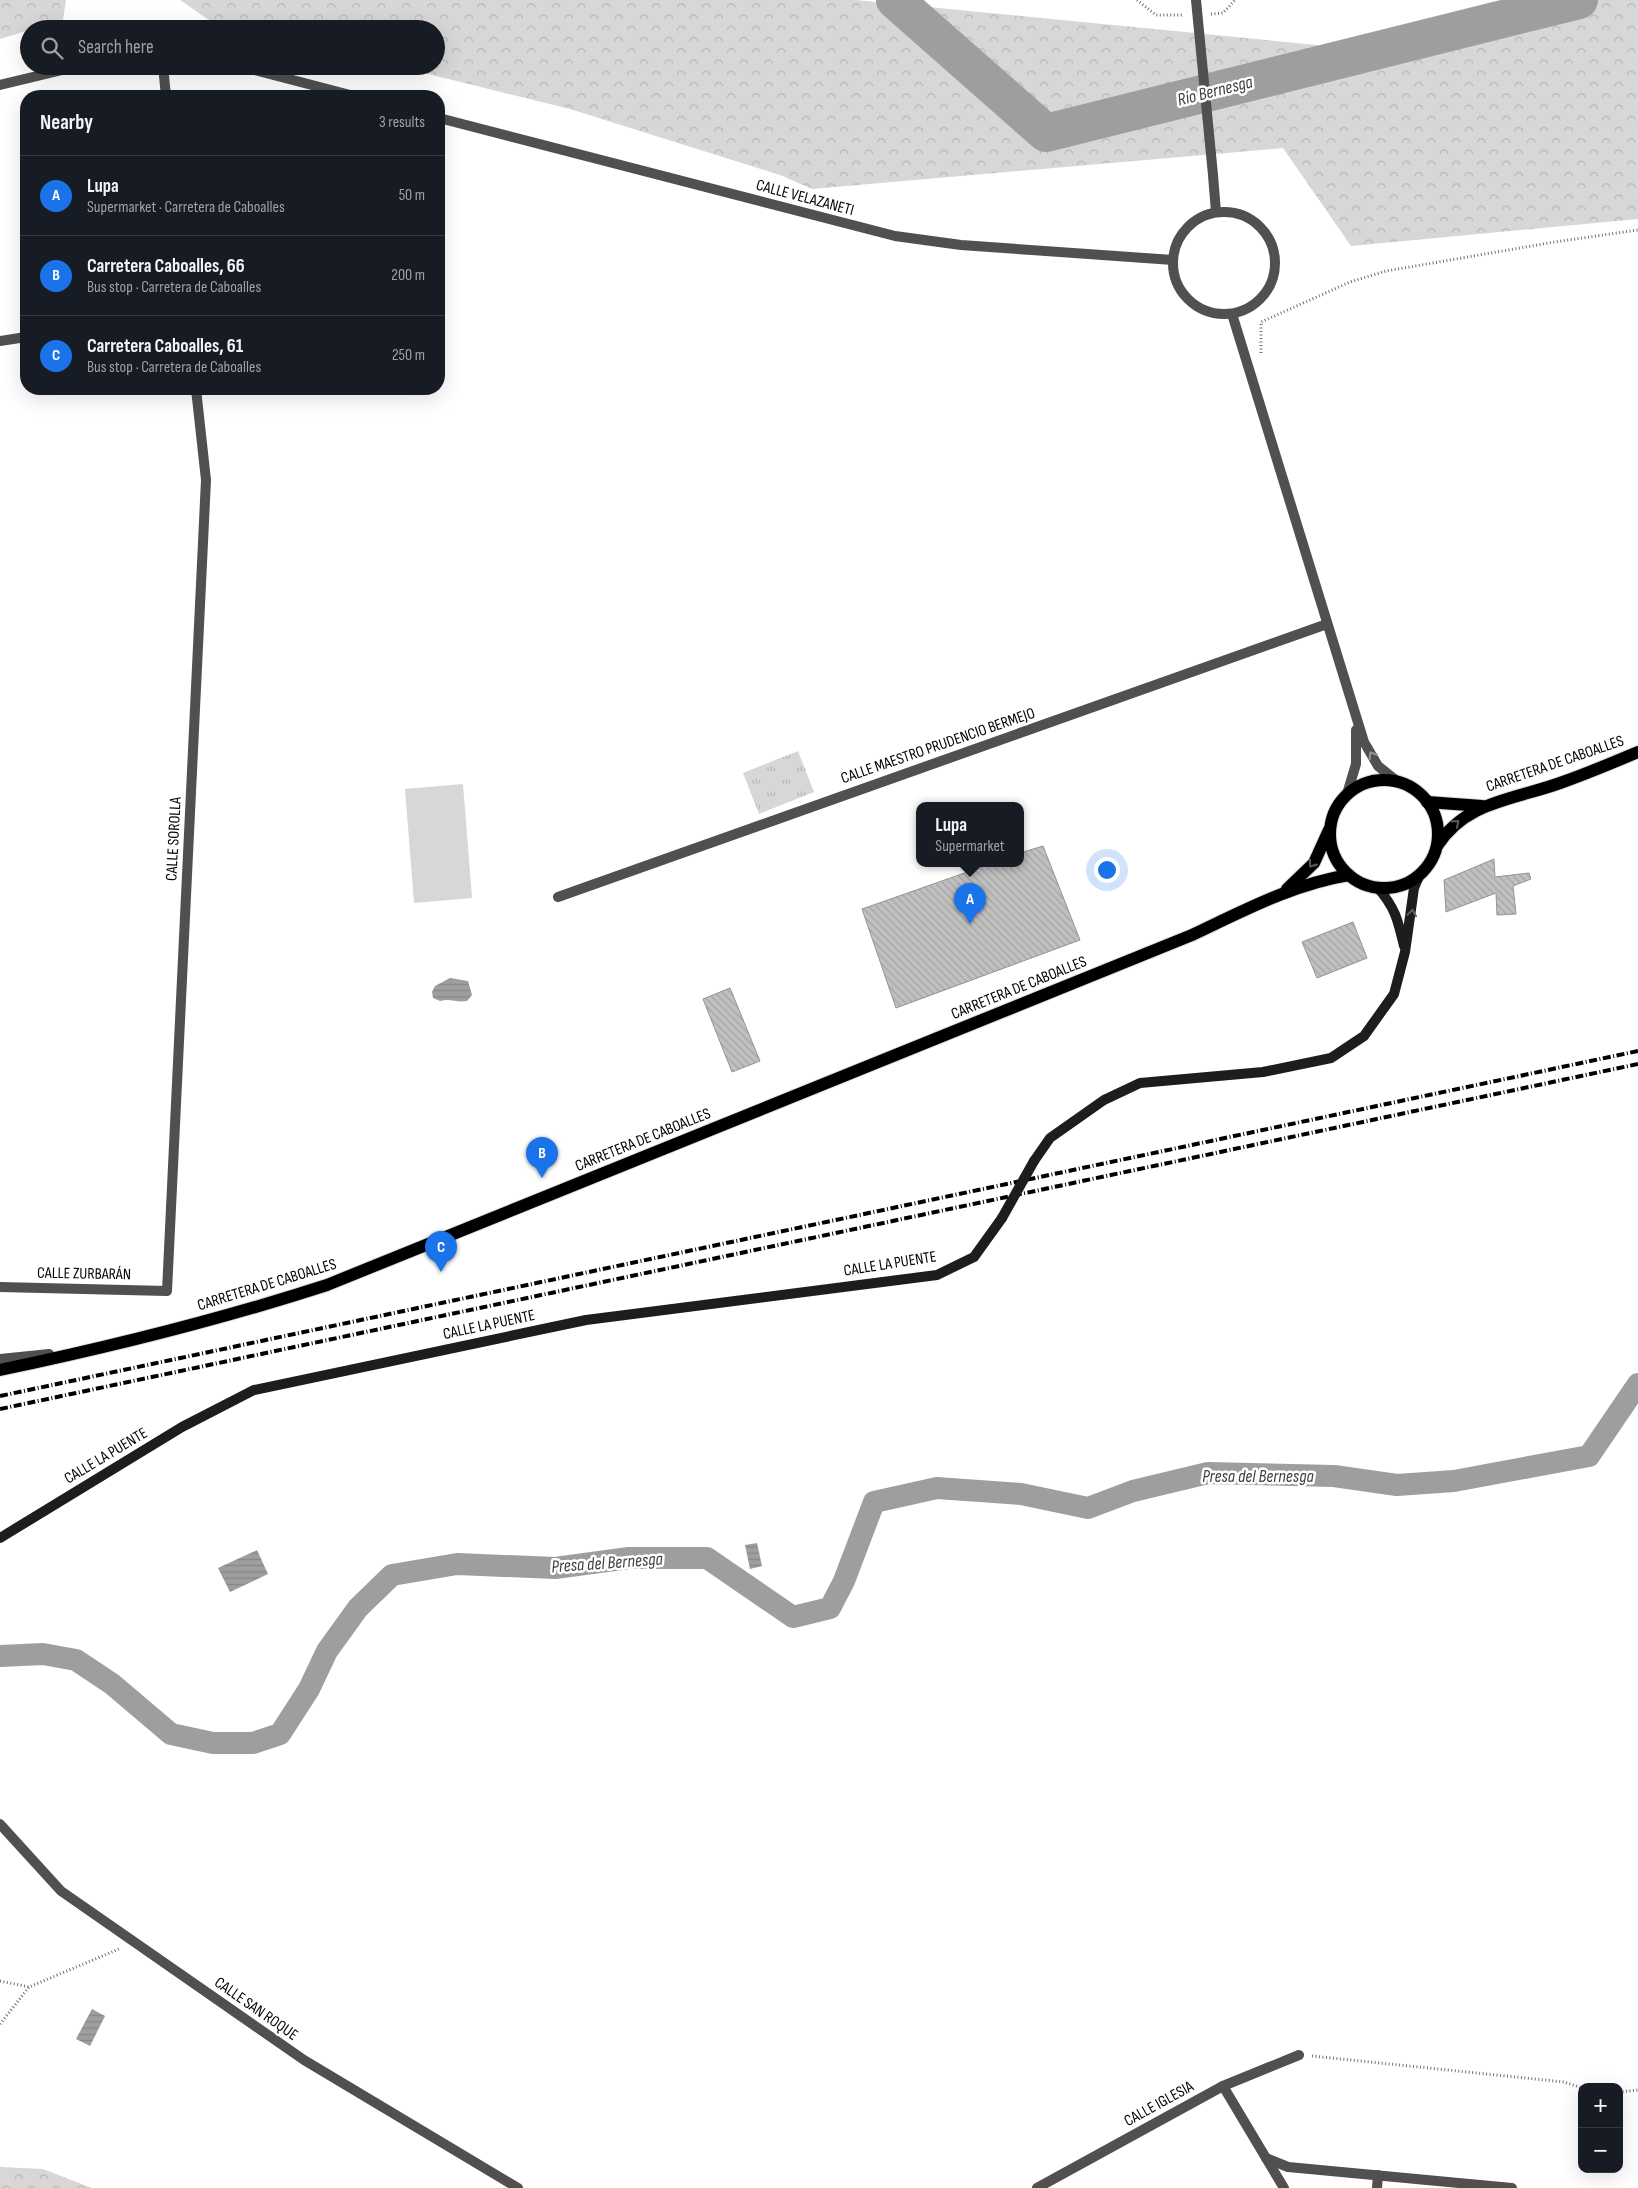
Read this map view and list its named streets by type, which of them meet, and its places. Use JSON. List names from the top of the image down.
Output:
{
  "streets": {
    "main road": ["CARRETERA DE CABOALLES"],
    "street": [
      "CALLE VELAZANETI",
      "CALLE MAESTRO PRUDENCIO BERMEJO",
      "CALLE SOROLLA",
      "CALLE LA PUENTE",
      "CALLE ZURBARÁN",
      "CALLE SAN ROQUE",
      "CALLE IGLESIA"
    ]
  },
  "crossings": [
    ["CARRETERA DE CABOALLES", "CALLE LA PUENTE"],
    ["CALLE SOROLLA", "CALLE ZURBARÁN"]
  ],
  "water": ["Río Bernesga", "Presa del Bernesga"],
  "page": {
    "search": "Search here",
    "heading": ["Nearby", "3 results"],
    "list": [
      {
        "mark": "A",
        "name": "Lupa",
        "note": "Supermarket · Carretera de Caboalles",
        "value": "50 m"
      },
      {
        "mark": "B",
        "name": "Carretera Caboalles, 66",
        "note": "Bus stop · Carretera de Caboalles",
        "value": "200 m"
      },
      {
        "mark": "C",
        "name": "Carretera Caboalles, 61",
        "note": "Bus stop · Carretera de Caboalles",
        "value": "250 m"
      }
    ],
    "popup": ["Lupa", "Supermarket"],
    "pins": ["A", "B", "C"],
    "map_buttons": ["+", "−"]
  }
}
